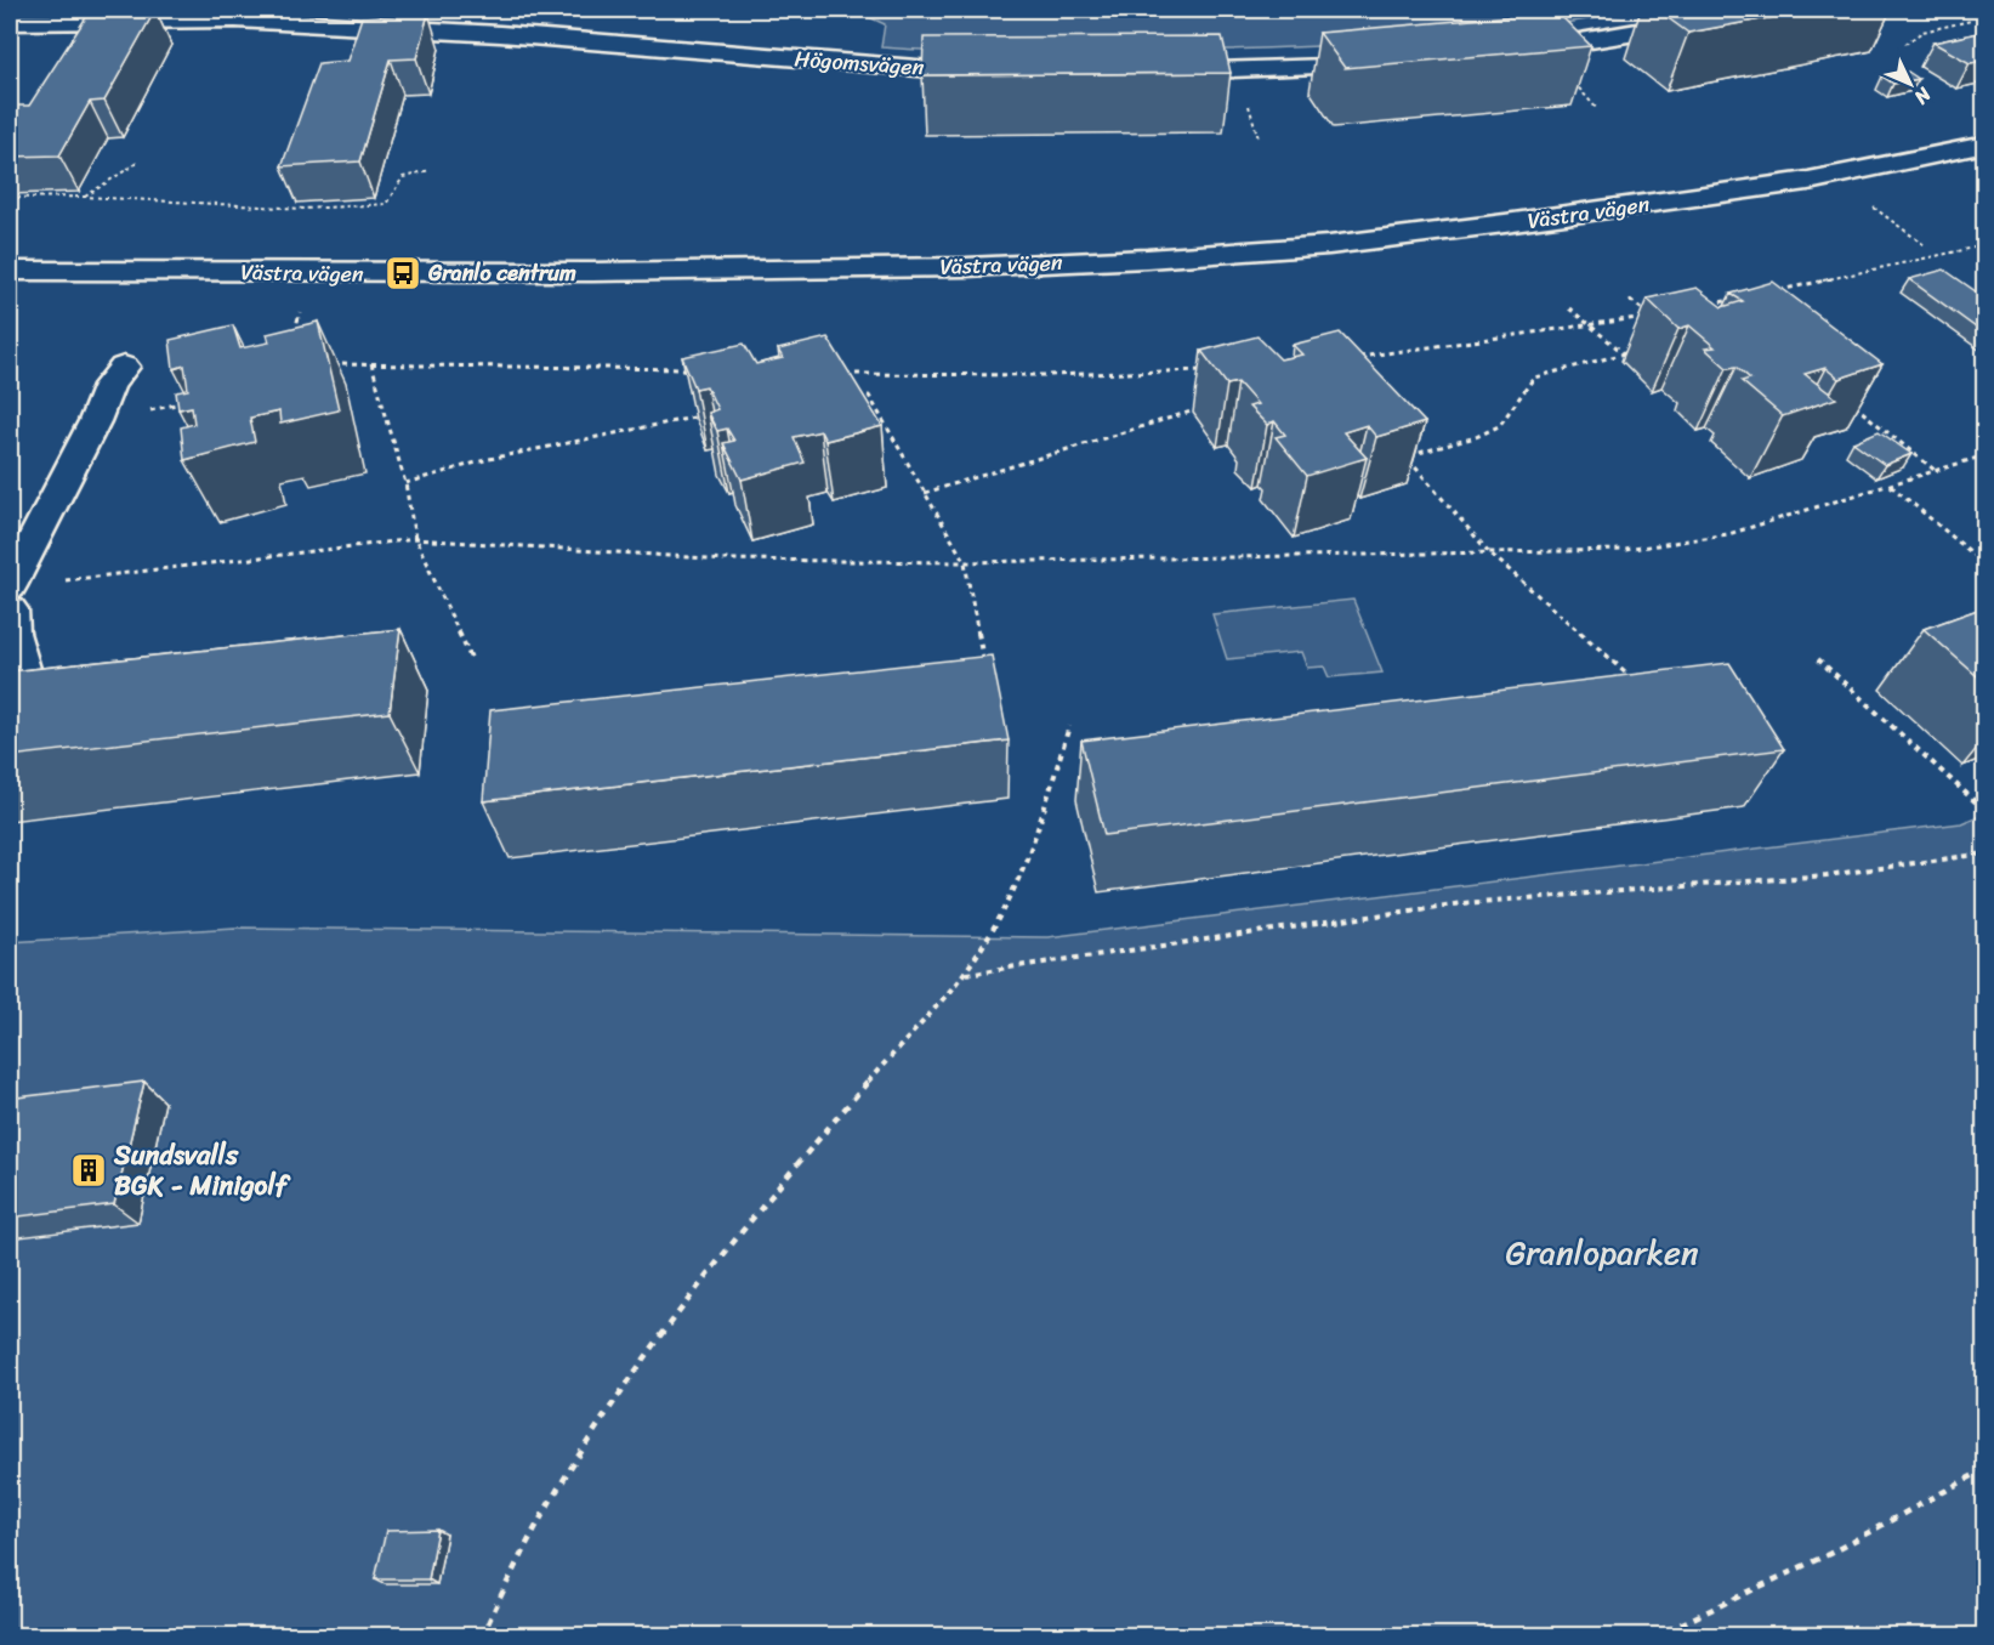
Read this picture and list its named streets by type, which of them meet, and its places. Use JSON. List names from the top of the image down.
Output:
{
  "streets": {
    "street": ["Högomsvägen", "Västra vägen"]
  },
  "parks": ["Granloparken"],
  "places": {
    "bus stop": ["Granlo centrum"],
    "building": ["Sundsvalls BGK - Minigolf"]
  },
  "north": "bottom right"
}
